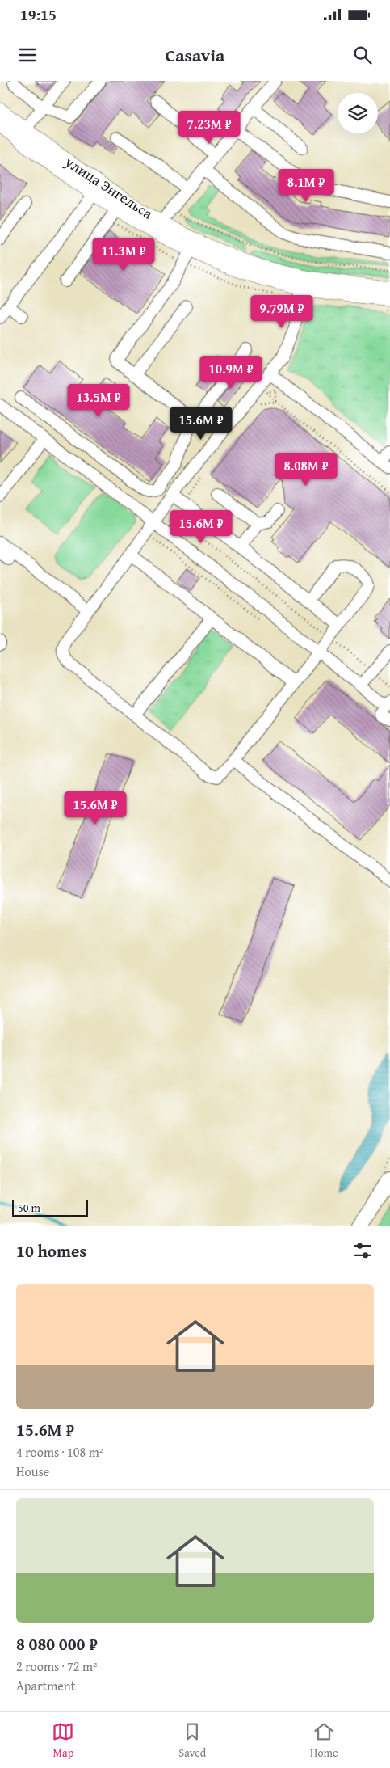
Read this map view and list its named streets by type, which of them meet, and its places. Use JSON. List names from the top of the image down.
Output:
{
  "streets": {
    "main road": ["улица Энгельса"]
  },
  "scale_bar": "50 m",
  "page": {
    "status": "19:15",
    "header": "Casavia",
    "price": [
      "7.23M ₽",
      "8.1M ₽",
      "11.3M ₽",
      "9.79M ₽",
      "10.9M ₽",
      "13.5M ₽",
      "15.6M ₽",
      "8.08M ₽",
      "15.6M ₽",
      "15.6M ₽"
    ],
    "scale": "50 m",
    "heading": "10 homes",
    "list": [
      {
        "name": "15.6M ₽",
        "note": "4 rooms · 108 m² · House"
      },
      {
        "name": "8 080 000 ₽",
        "note": "2 rooms · 72 m² · Apartment"
      }
    ],
    "tabs": ["Map", "Saved", "Home"]
  }
}
